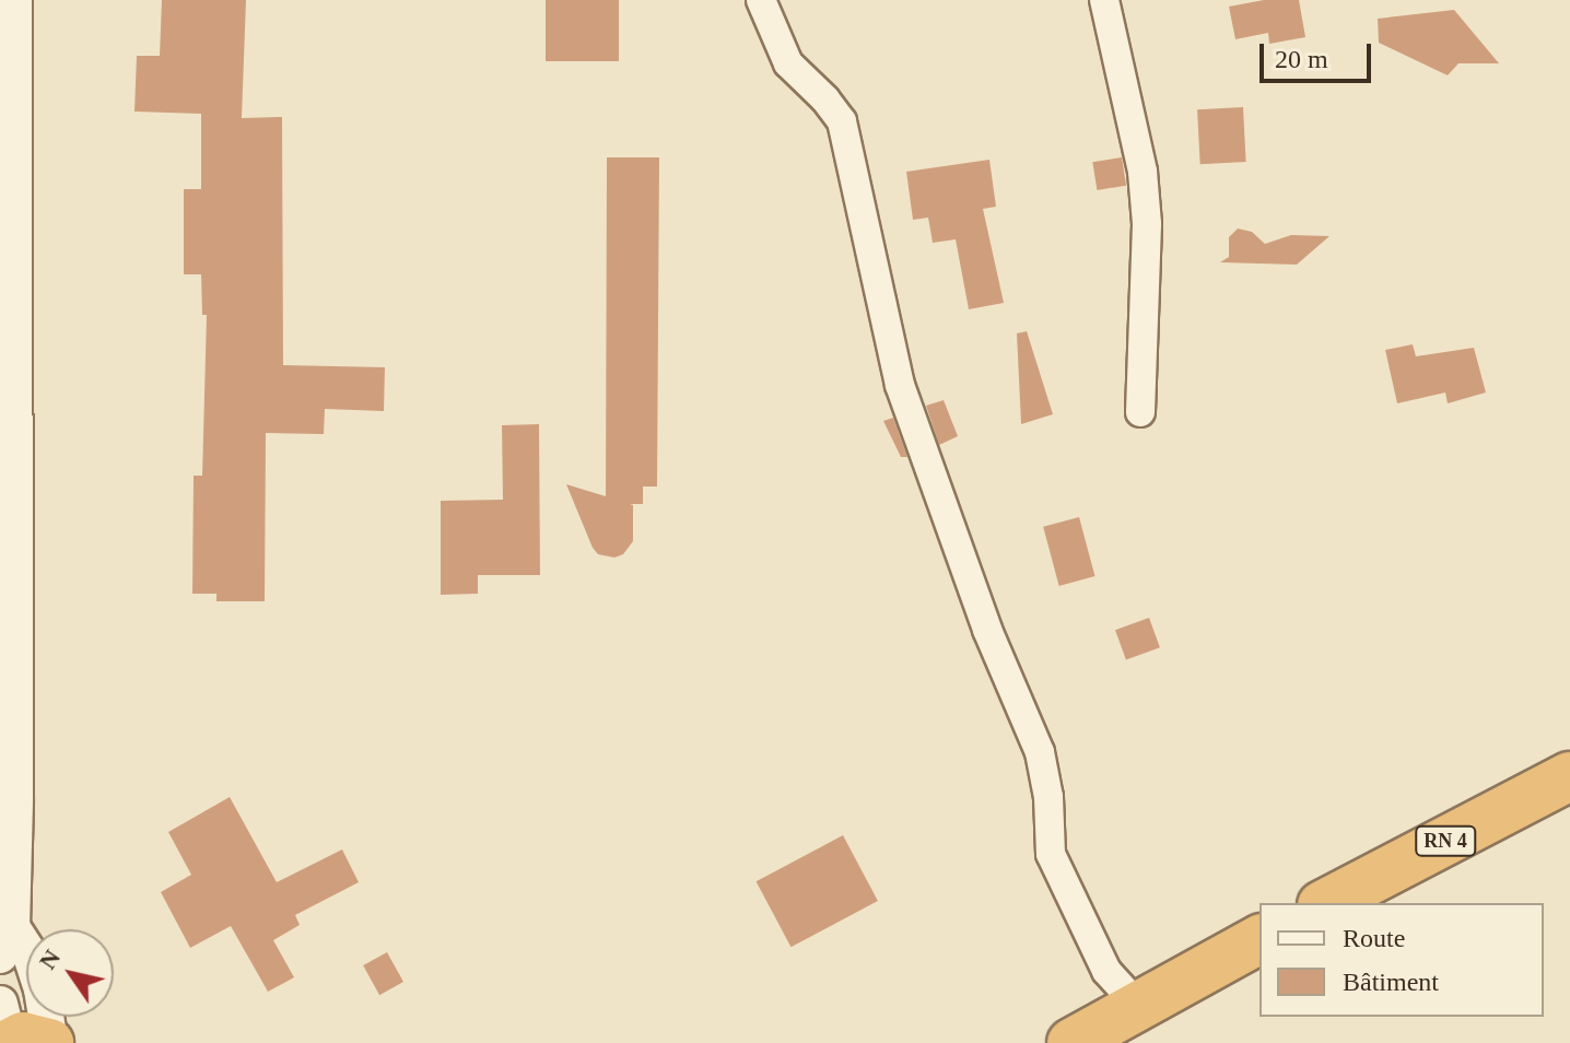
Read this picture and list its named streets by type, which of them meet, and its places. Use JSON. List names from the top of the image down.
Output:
{
  "streets": {
    "highway": ["RN 4"]
  },
  "legend": ["Route", "Bâtiment"],
  "scale_bar": "20 m",
  "north": "top left"
}
